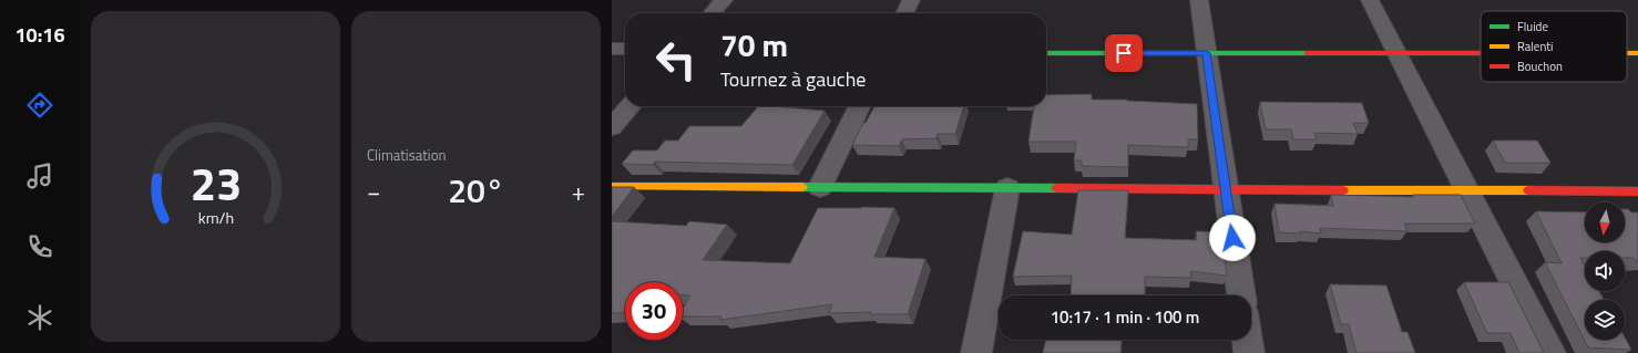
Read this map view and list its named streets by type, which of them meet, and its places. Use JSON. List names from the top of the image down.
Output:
{
  "legend": ["Fluide", "Ralenti", "Bouchon"],
  "north": "bottom",
  "page": {
    "tabs": "10:16",
    "tile": "Climatisation",
    "turn": ["70 m", "Tournez à gauche"],
    "heat": ["−", "20°", "+"],
    "limit": "30",
    "trip": "10:17 · 1 min · 100 m",
    "gauge": ["23", "km/h"]
  }
}
